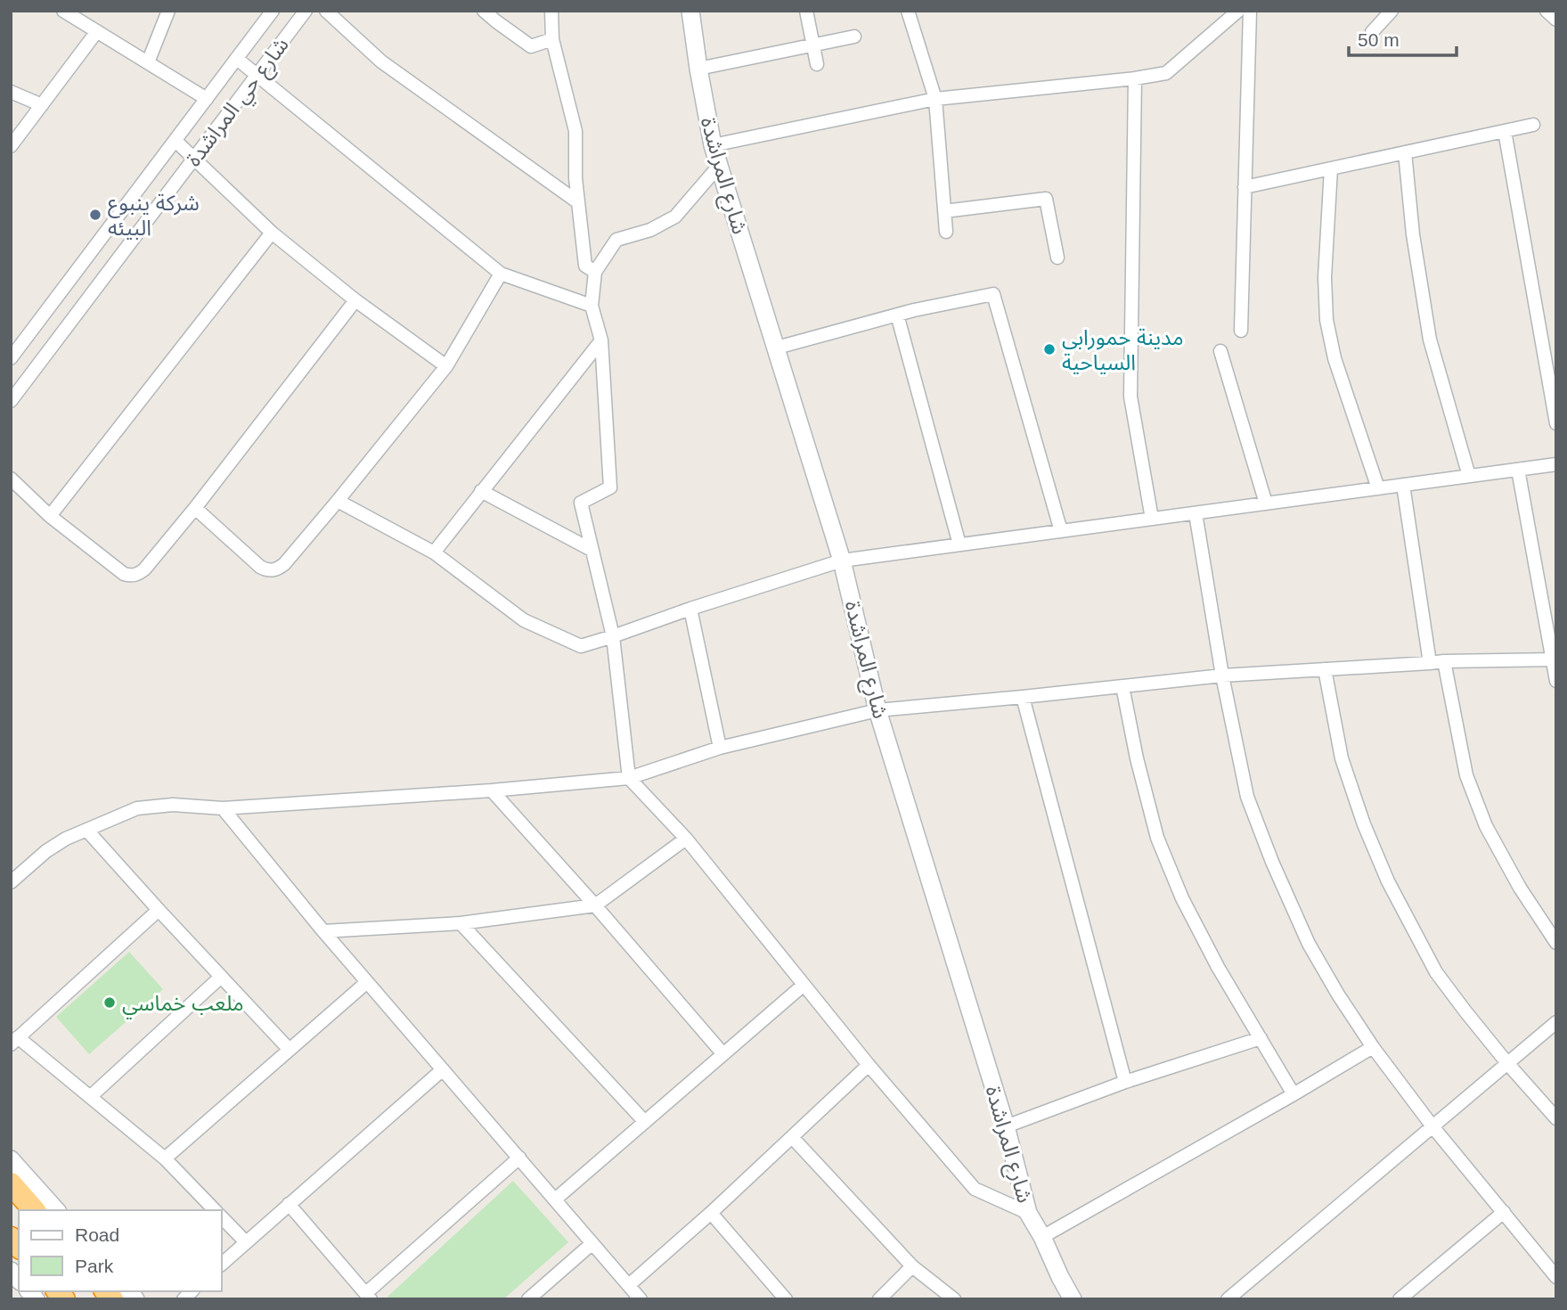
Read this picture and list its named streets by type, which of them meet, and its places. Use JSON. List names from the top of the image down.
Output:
{
  "streets": {
    "street": ["شارع حي المراشدة", "شارع المراشدة"]
  },
  "places": ["شركة ينبوع البيئه", "مدينة حمورابي السياحية", "ملعب خماسي"],
  "legend": ["Road", "Park"],
  "scale_bar": "50 m"
}
